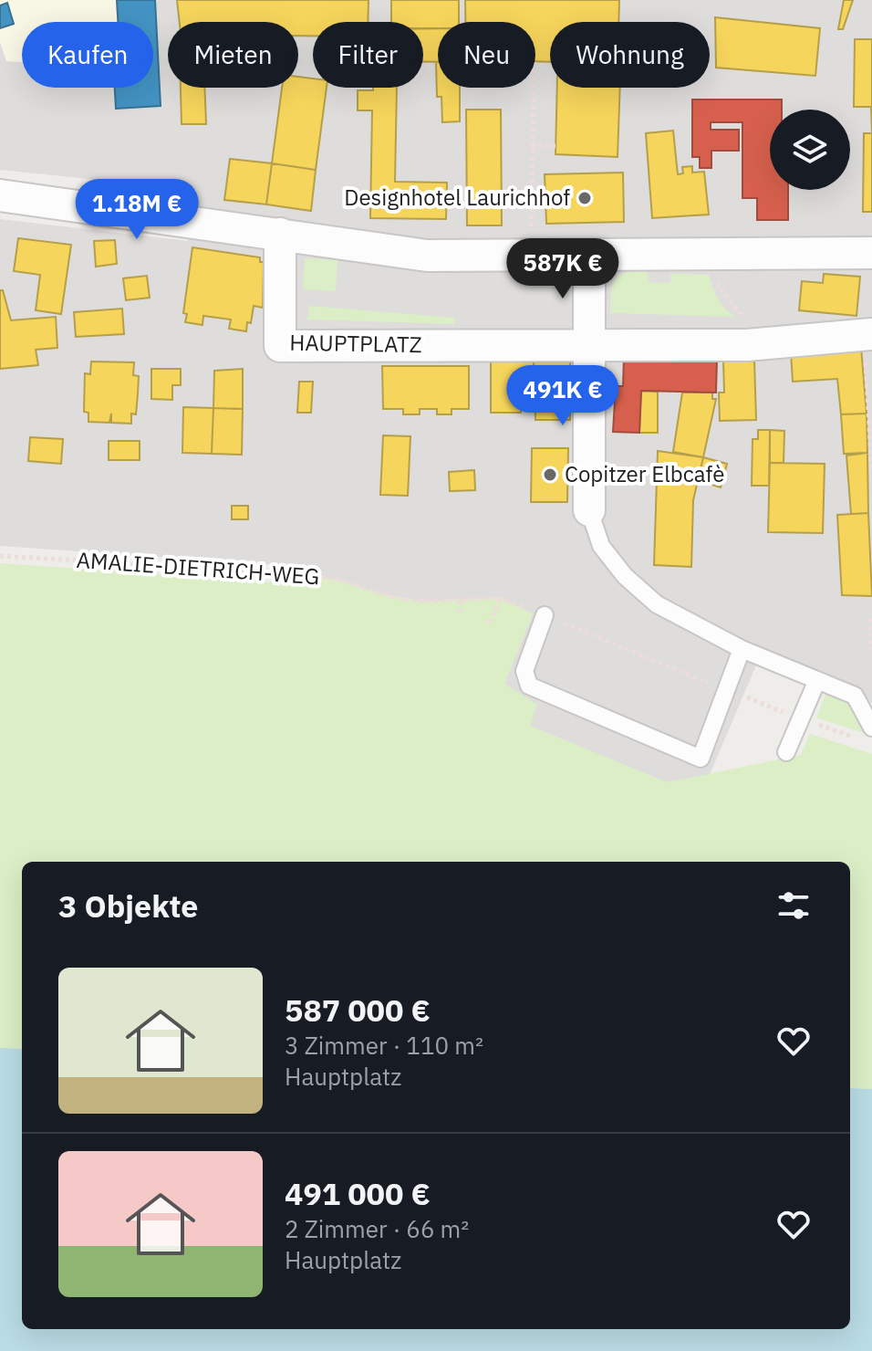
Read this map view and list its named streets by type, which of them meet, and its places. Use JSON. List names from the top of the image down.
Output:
{
  "streets": {
    "street": ["HAUPTPLATZ"],
    "path": ["AMALIE-DIETRICH-WEG"]
  },
  "places": ["Designhotel Laurichhof", "Copitzer Elbcafè"],
  "page": {
    "chip": [
      "Kaufen",
      "Mieten",
      "Filter",
      "Neu",
      "Wohnung"
    ],
    "price": ["1.18M €", "587K €", "491K €"],
    "heading": "3 Objekte",
    "list": [
      {
        "name": "587 000 €",
        "note": "3 Zimmer · 110 m² · Hauptplatz"
      },
      {
        "name": "491 000 €",
        "note": "2 Zimmer · 66 m² · Hauptplatz"
      }
    ]
  }
}
